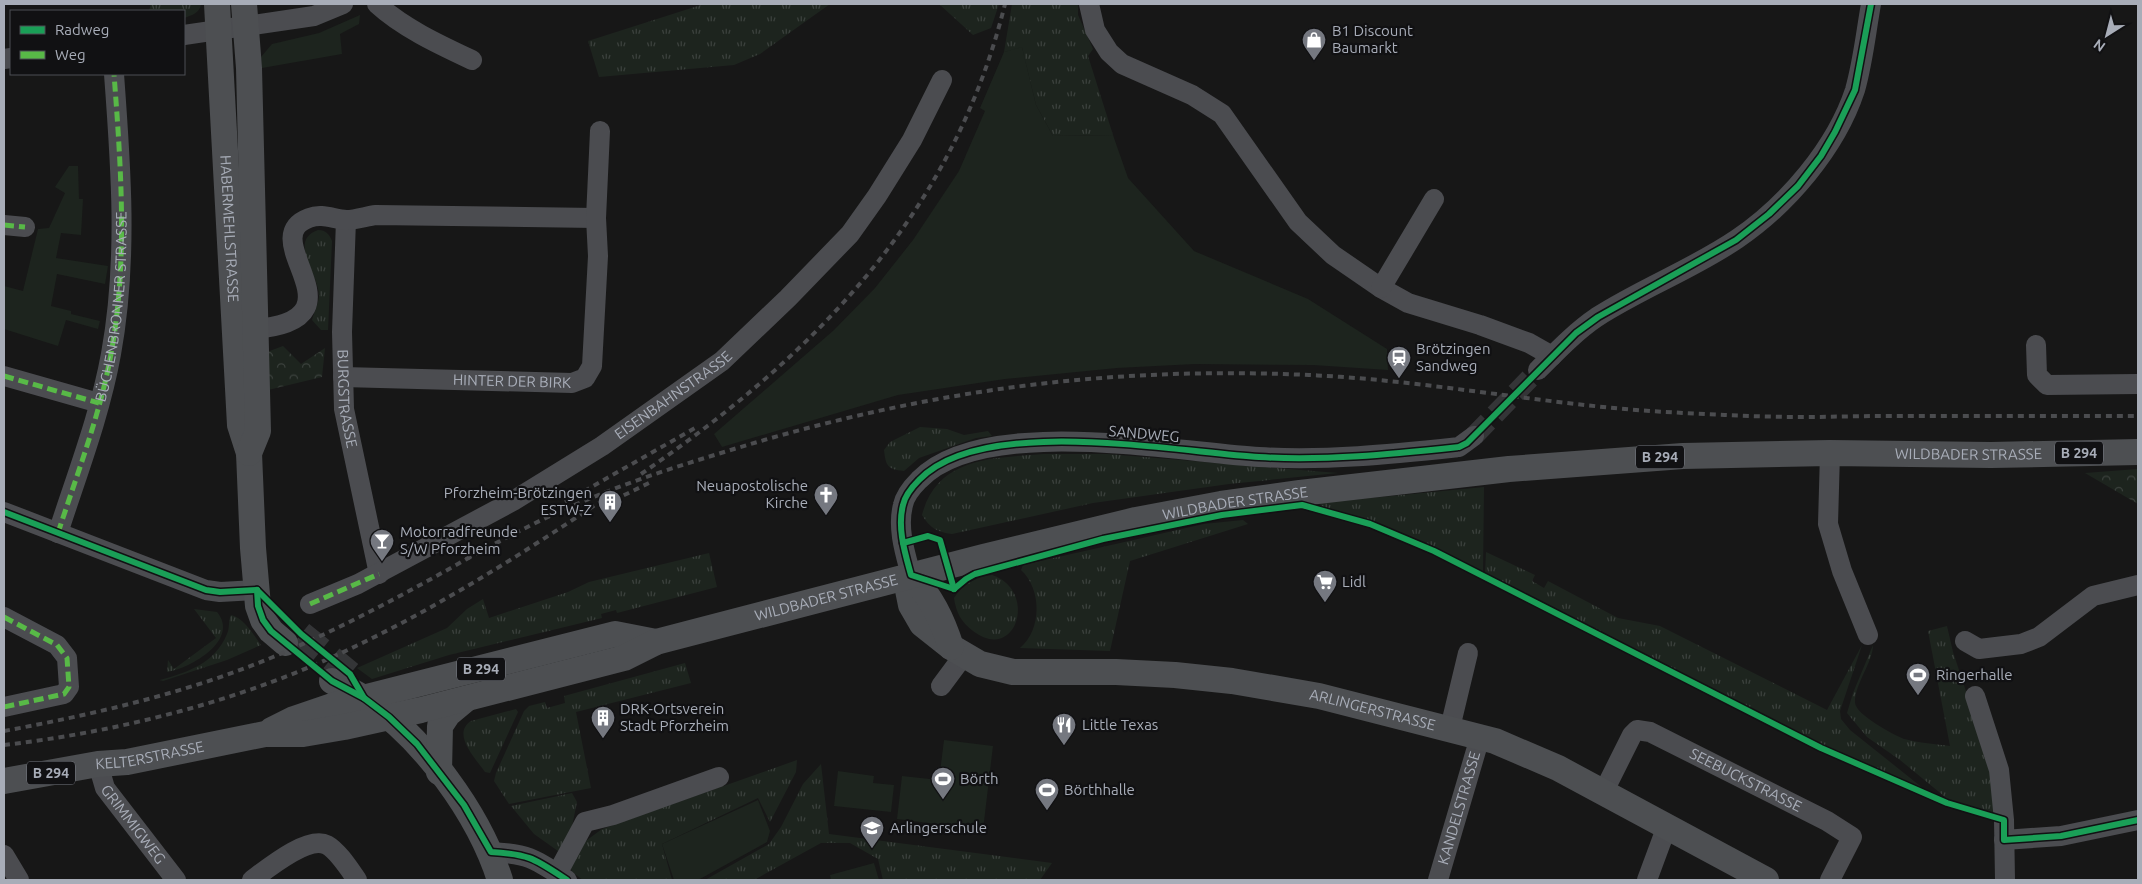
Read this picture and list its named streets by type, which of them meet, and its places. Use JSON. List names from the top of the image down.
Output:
{
  "streets": {
    "main road": [
      "HABERMEHLSTRASSE",
      "B 294",
      "WILDBADER STRASSE",
      "ARLINGERSTRASSE",
      "KELTERSTRASSE"
    ],
    "street": [
      "BÜCHENBRONNER STRASSE",
      "HINTER DER BIRK",
      "EISENBAHNSTRASSE",
      "BURGSTRASSE",
      "SANDWEG",
      "SEEBUCKSTRASSE",
      "KANDELSTRASSE",
      "GRIMMIGWEG"
    ]
  },
  "crossings": [
    ["HINTER DER BIRK", "BURGSTRASSE"],
    ["EISENBAHNSTRASSE", "BURGSTRASSE"],
    ["SANDWEG", "WILDBADER STRASSE"],
    ["SANDWEG", "ARLINGERSTRASSE"],
    ["WILDBADER STRASSE", "ARLINGERSTRASSE"],
    ["WILDBADER STRASSE", "KELTERSTRASSE"],
    ["ARLINGERSTRASSE", "SEEBUCKSTRASSE"],
    ["ARLINGERSTRASSE", "KANDELSTRASSE"],
    ["KELTERSTRASSE", "GRIMMIGWEG"]
  ],
  "places": {
    "shop": ["B1 Discount Baumarkt"],
    "station": ["Brötzingen Sandweg"],
    "church": ["Neuapostolische Kirche"],
    "building": ["Pforzheim-Brötzingen ESTW-Z", "DRK-Ortsverein Stadt Pforzheim"],
    "bar": ["Motorradfreunde S/W Pforzheim"],
    "supermarket": ["Lidl"],
    "sports": ["Ringerhalle", "Börth", "Börthhalle"],
    "restaurant": ["Little Texas"],
    "school or university": ["Arlingerschule"]
  },
  "legend": ["Radweg", "Weg"],
  "north": "bottom left"
}
